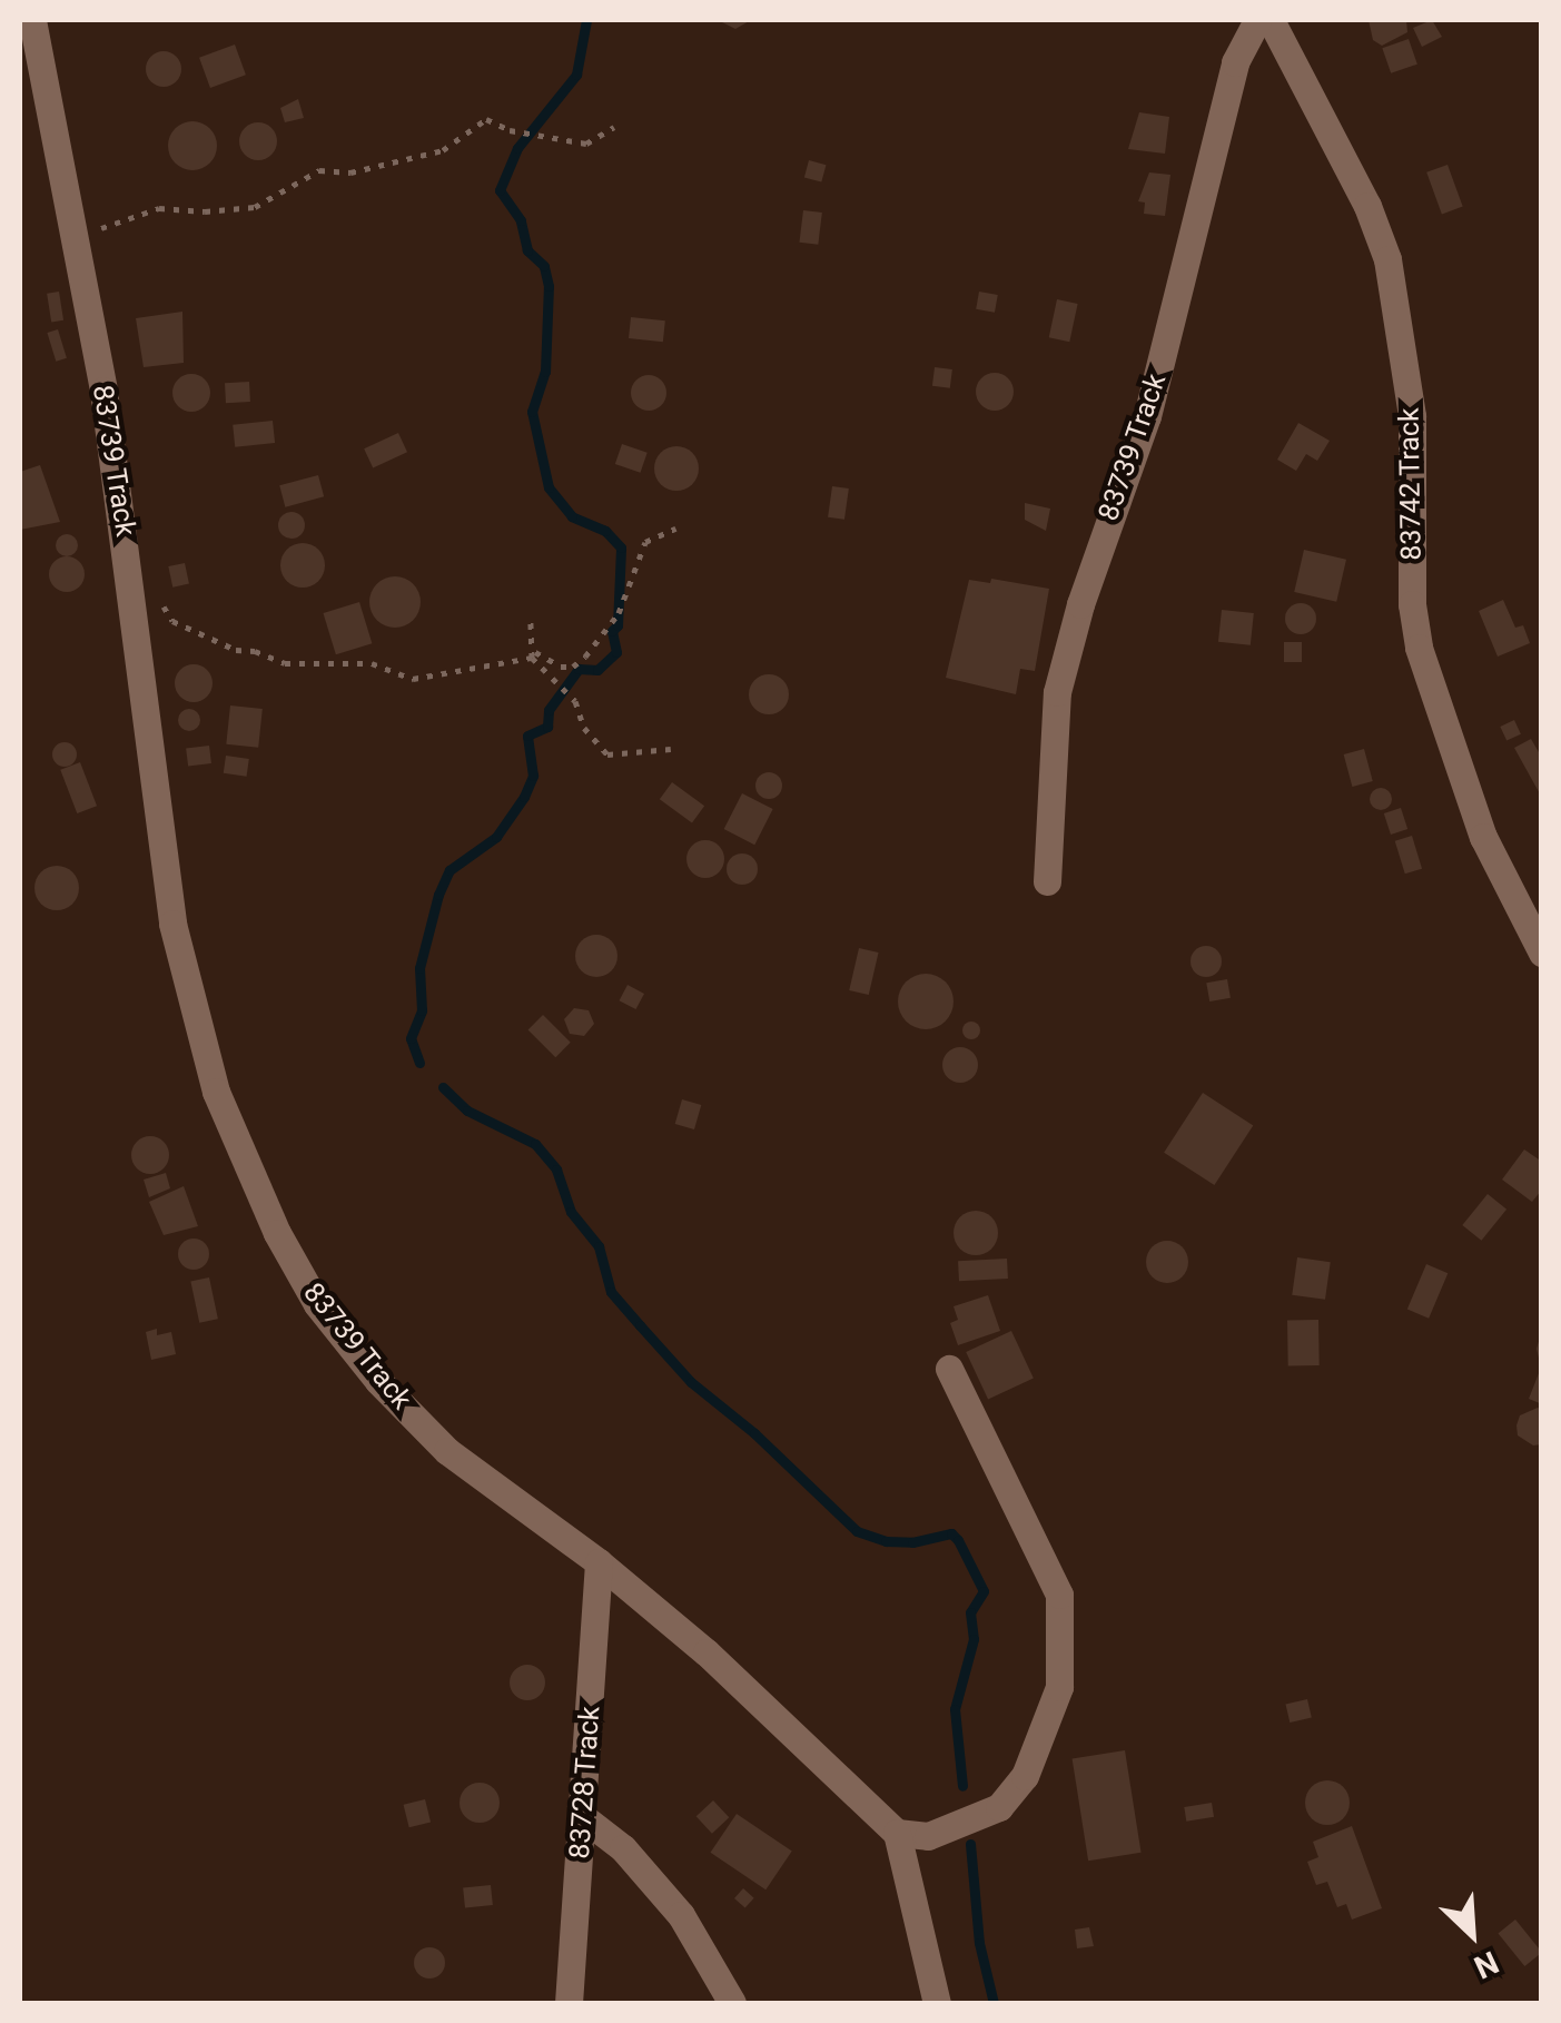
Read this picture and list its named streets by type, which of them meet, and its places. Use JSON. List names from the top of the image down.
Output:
{
  "streets": {
    "street": ["83739 Track", "83742 Track", "83728 Track"]
  },
  "crossings": [
    ["83739 Track", "83728 Track"]
  ],
  "north": "bottom right"
}
